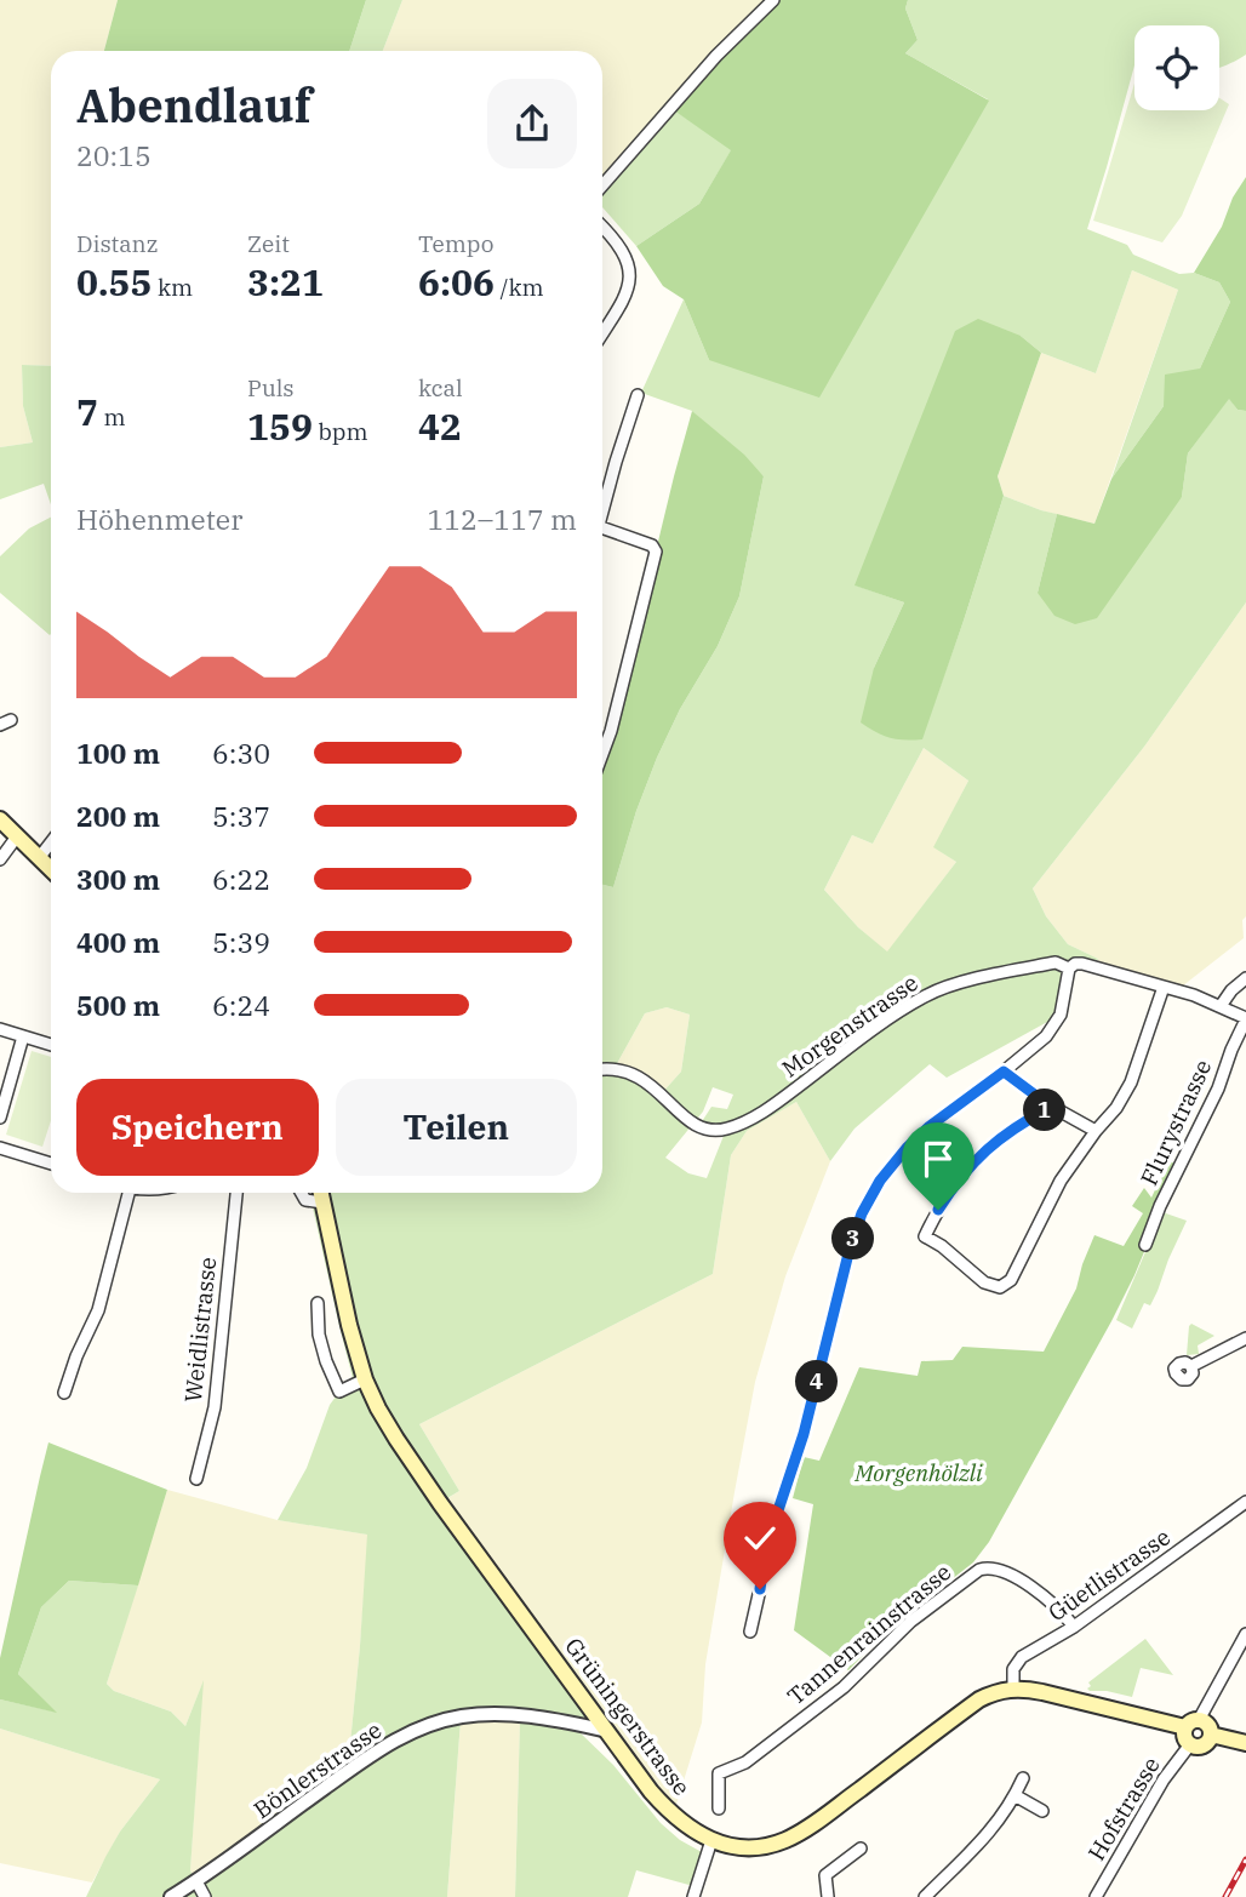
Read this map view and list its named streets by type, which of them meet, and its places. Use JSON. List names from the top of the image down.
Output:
{
  "streets": {
    "main road": ["Grüningerstrasse"],
    "street": [
      "Morgenstrasse",
      "Flurystrasse",
      "Weidlistrasse",
      "Güetlistrasse",
      "Tannenrainstrasse",
      "Bönlerstrasse",
      "Hofstrasse"
    ]
  },
  "crossings": [
    ["Morgenstrasse", "Flurystrasse"],
    ["Güetlistrasse", "Tannenrainstrasse"],
    ["Güetlistrasse", "Grüningerstrasse"],
    ["Grüningerstrasse", "Bönlerstrasse"],
    ["Grüningerstrasse", "Hofstrasse"]
  ],
  "parks": ["Morgenhölzli"],
  "page": {
    "heading": ["Abendlauf", "20:15"],
    "stats": [
      ["Distanz", "0.55 km"],
      ["Zeit", "3:21"],
      ["Tempo", "6:06 /km"],
      ["7 m"],
      ["Puls", "159 bpm"],
      ["kcal", "42"]
    ],
    "chart": ["Höhenmeter", "112–117 m"],
    "list": [
      {
        "name": "100 m",
        "note": "6:30"
      },
      {
        "name": "200 m",
        "note": "5:37"
      },
      {
        "name": "300 m",
        "note": "6:22"
      },
      {
        "name": "400 m",
        "note": "5:39"
      },
      {
        "name": "500 m",
        "note": "6:24"
      }
    ],
    "buttons": ["Speichern", "Teilen"],
    "pins": ["1", "3", "4"]
  }
}
